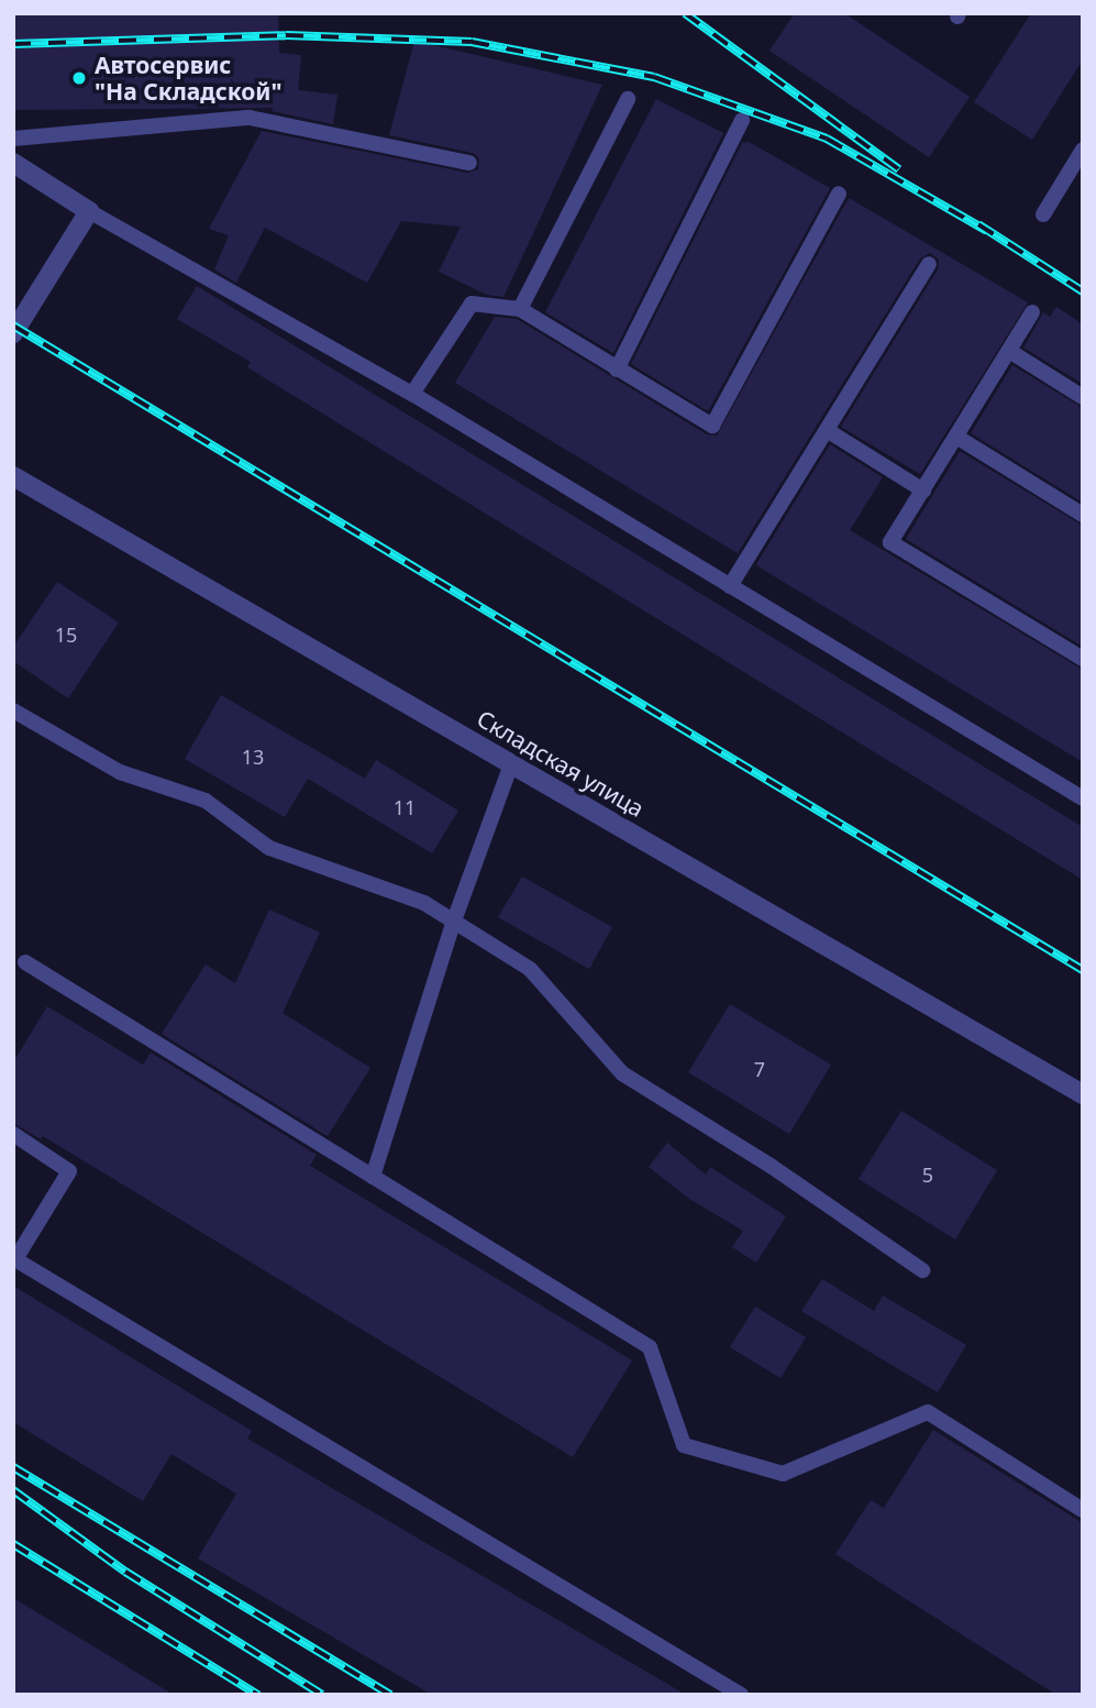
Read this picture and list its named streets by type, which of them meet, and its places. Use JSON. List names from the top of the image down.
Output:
{
  "streets": {
    "street": ["Складская улица"]
  },
  "places": ["Автосервис \"На Складской\""],
  "house_numbers": [
    "15",
    "13",
    "11",
    "7",
    "5"
  ]
}
